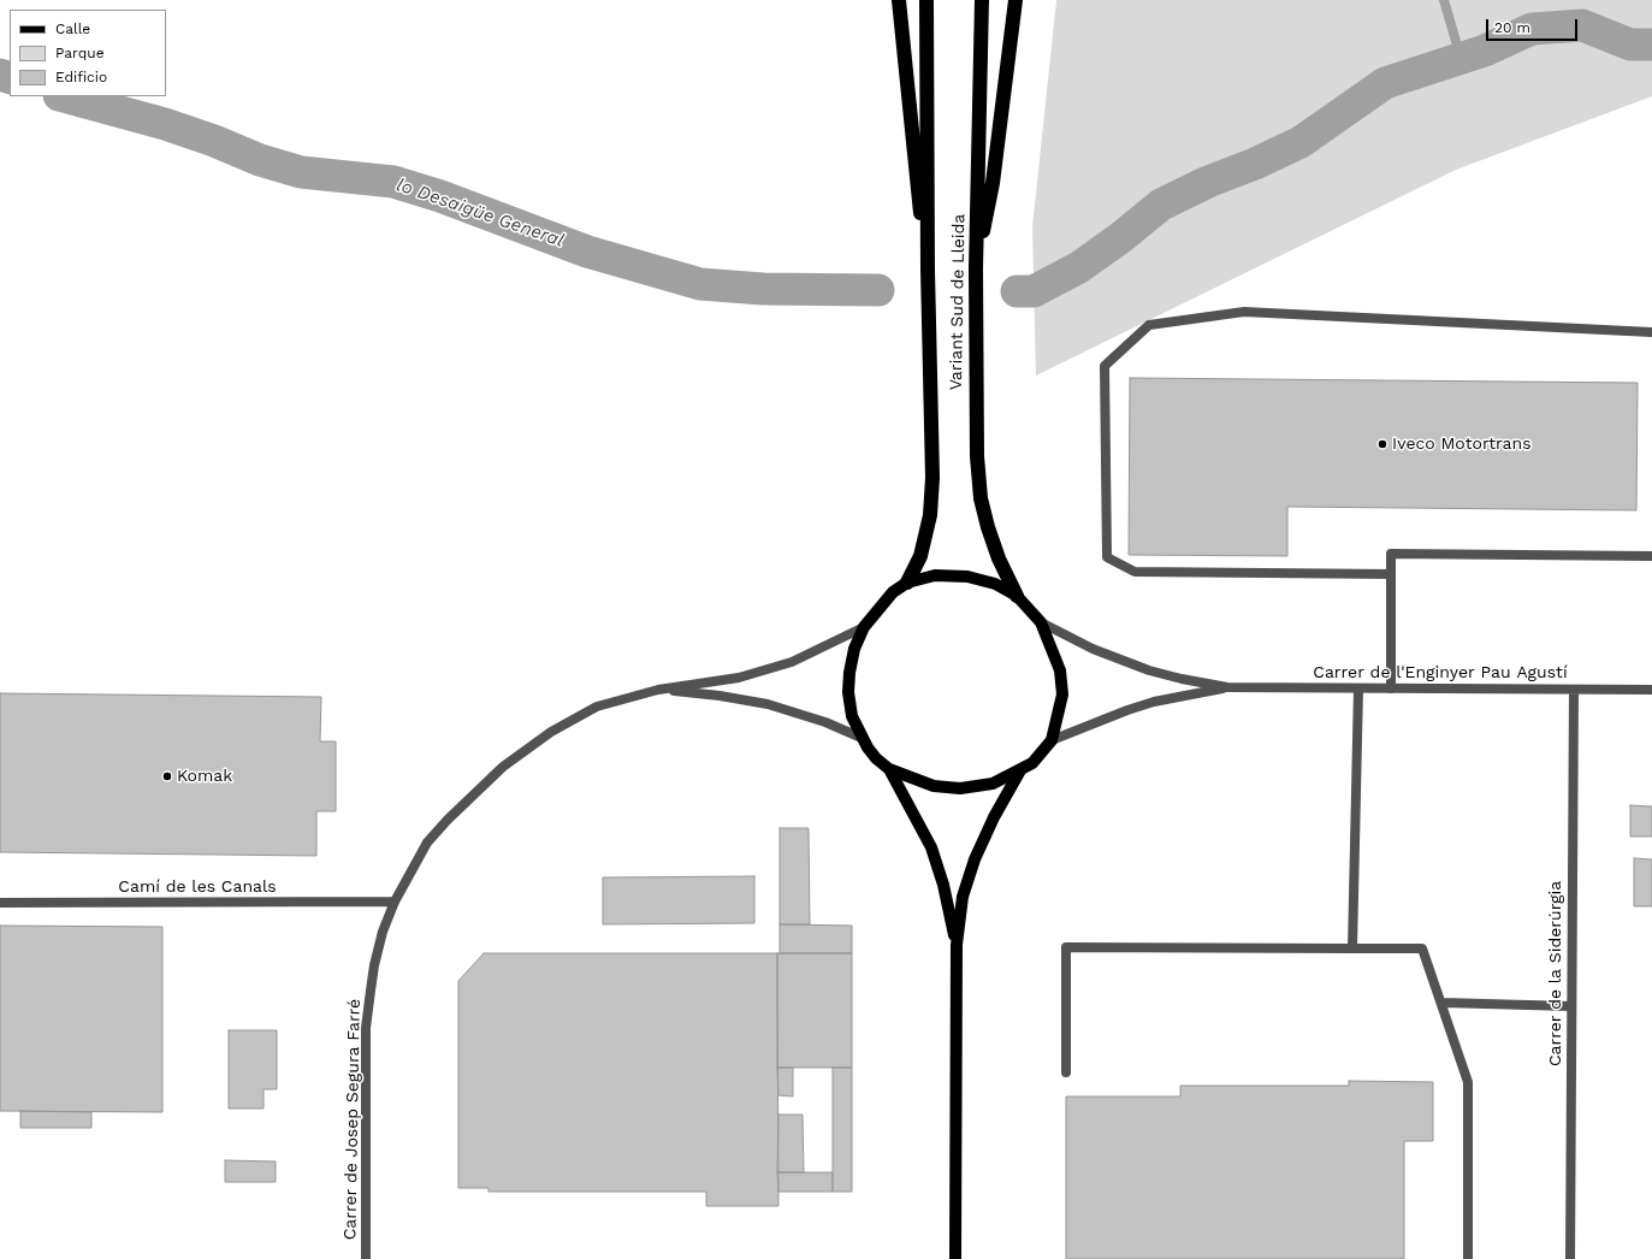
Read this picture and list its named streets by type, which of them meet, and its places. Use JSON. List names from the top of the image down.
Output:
{
  "streets": {
    "highway": ["Variant Sud de Lleida"],
    "street": [
      "Carrer de l'Enginyer Pau Agustí",
      "Camí de les Canals",
      "Carrer de la Siderúrgia",
      "Carrer de Josep Segura Farré"
    ]
  },
  "crossings": [
    ["Carrer de l'Enginyer Pau Agustí", "Carrer de la Siderúrgia"],
    ["Camí de les Canals", "Carrer de Josep Segura Farré"]
  ],
  "water": ["lo Desaigüe General"],
  "places": ["Iveco Motortrans", "Komak"],
  "legend": ["Calle", "Parque", "Edificio"],
  "scale_bar": "20 m"
}
